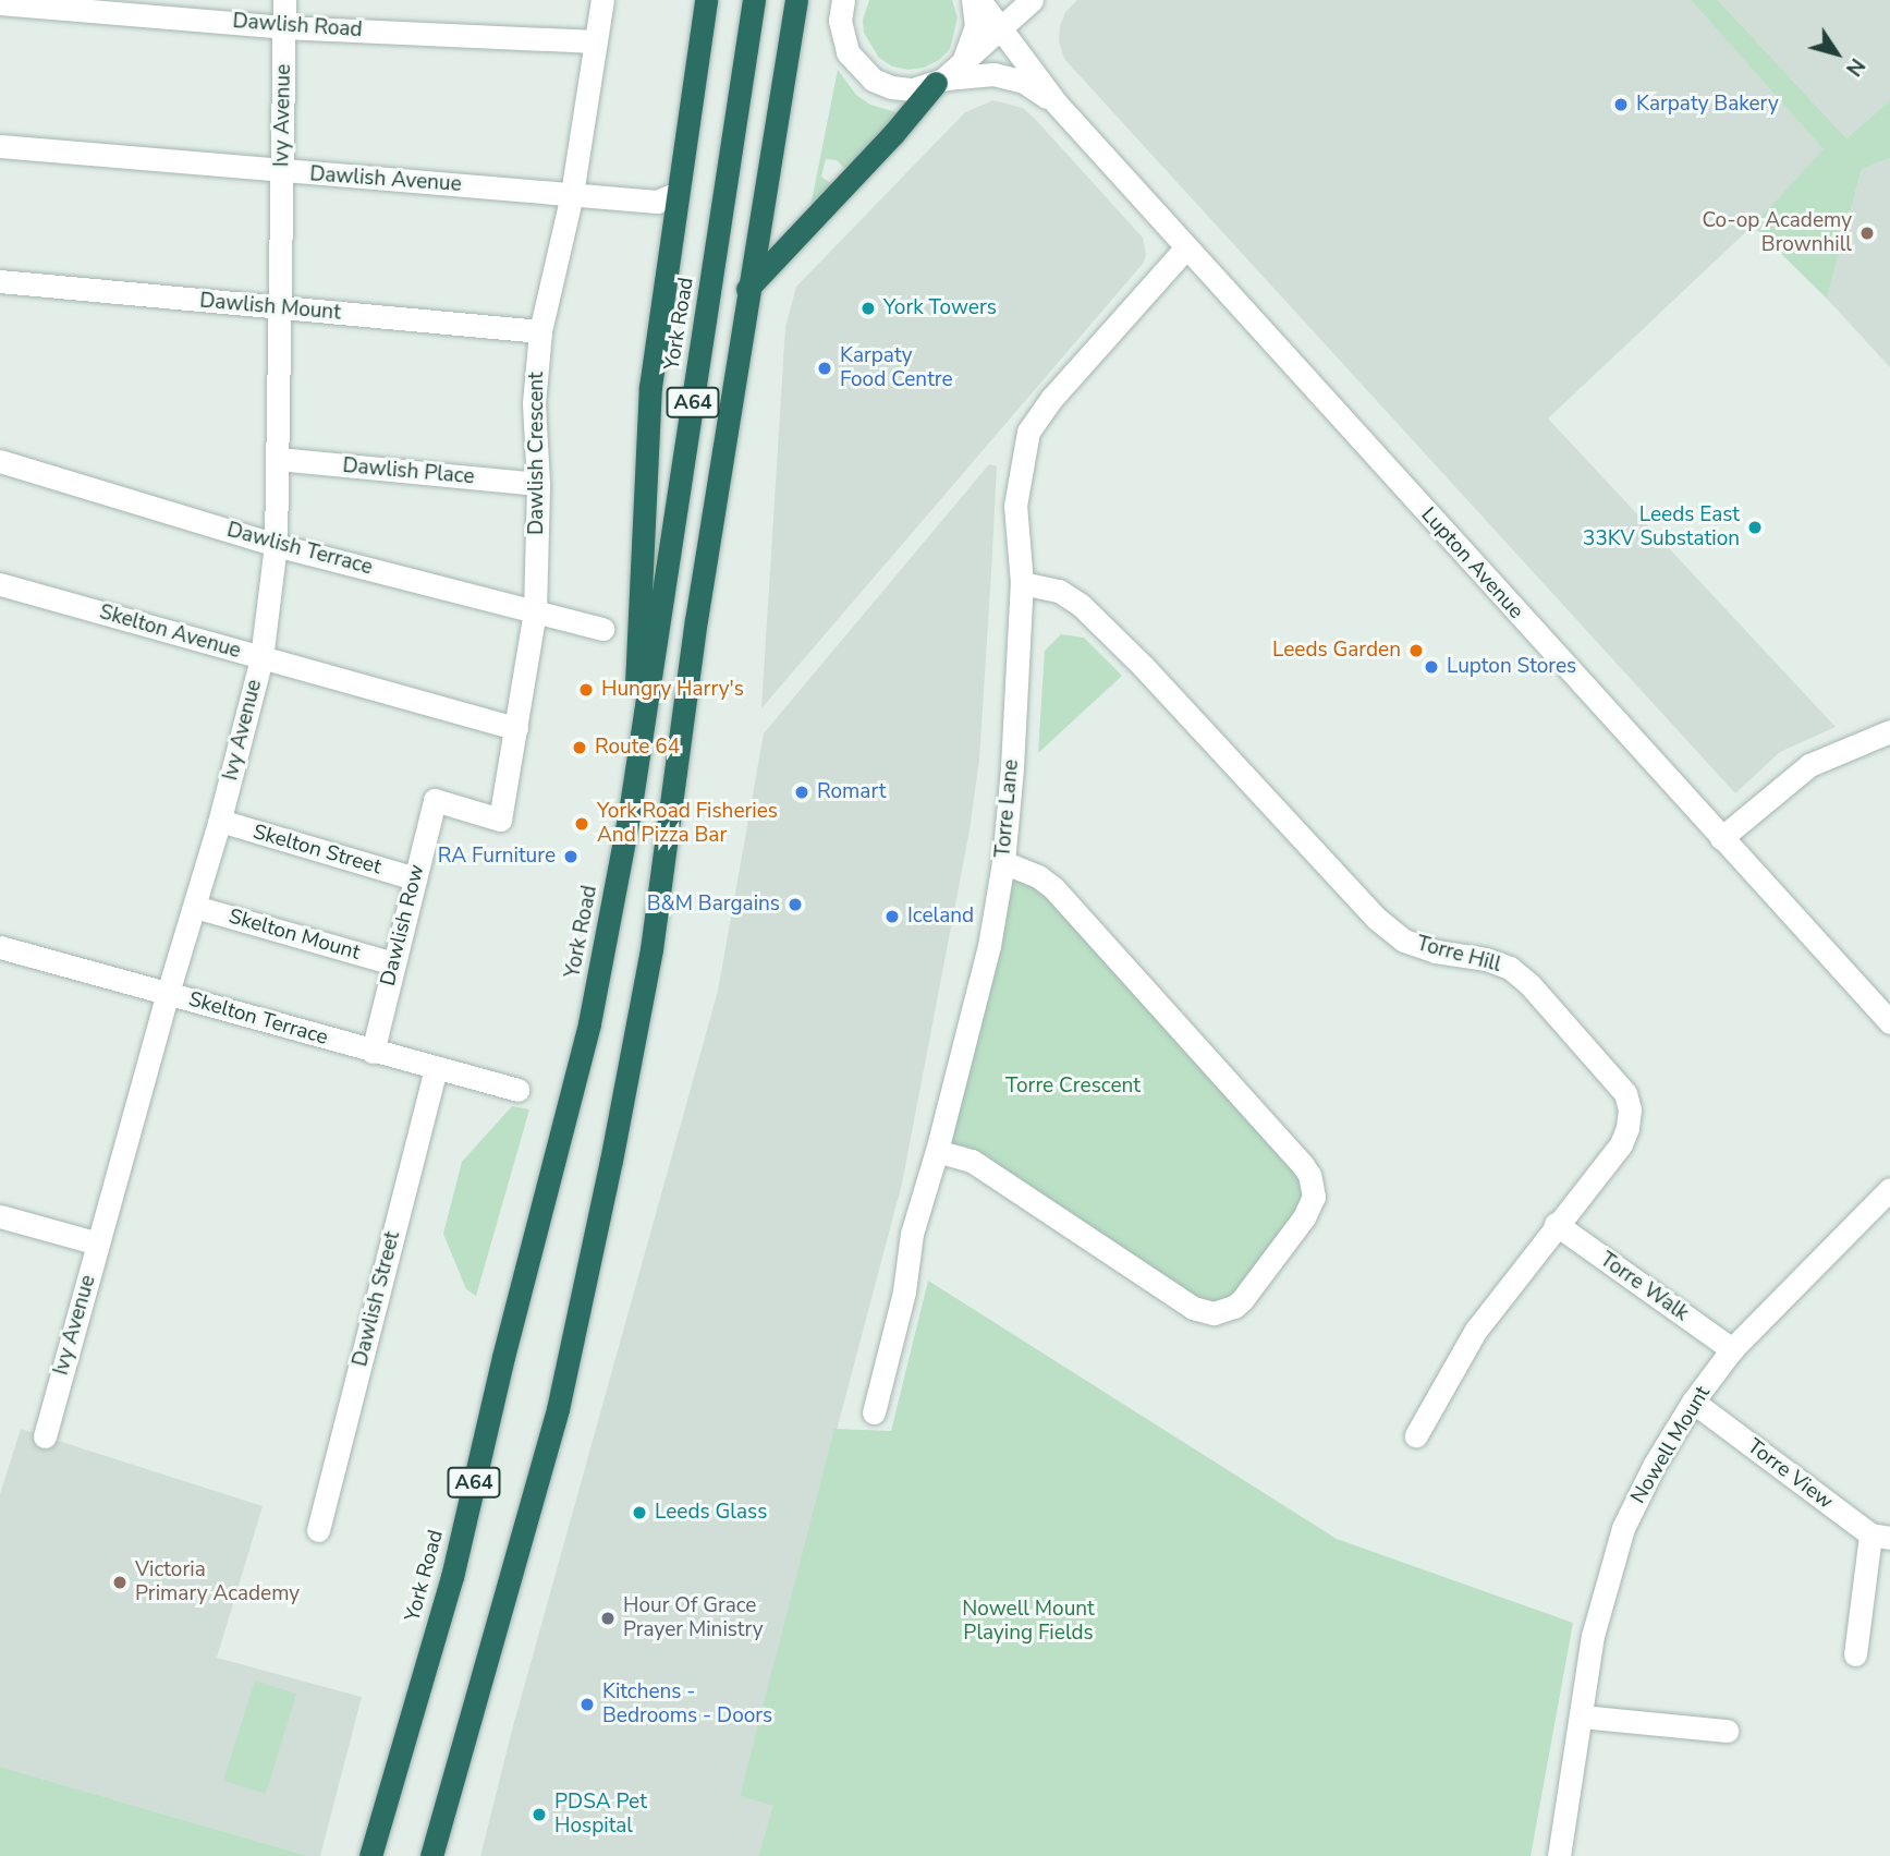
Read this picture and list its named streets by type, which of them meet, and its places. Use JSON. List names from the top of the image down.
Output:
{
  "streets": {
    "highway": ["York Road", "A64"],
    "street": [
      "Dawlish Road",
      "Ivy Avenue",
      "Dawlish Avenue",
      "Dawlish Mount",
      "Dawlish Crescent",
      "Dawlish Place",
      "Dawlish Terrace",
      "Lupton Avenue",
      "Skelton Avenue",
      "Torre Lane",
      "Skelton Street",
      "Dawlish Row",
      "Skelton Mount",
      "Torre Hill",
      "Skelton Terrace",
      "Torre Walk",
      "Dawlish Street",
      "Nowell Mount",
      "Torre View"
    ]
  },
  "crossings": [
    ["Dawlish Road", "Ivy Avenue"],
    ["Dawlish Road", "Dawlish Crescent"],
    ["Ivy Avenue", "Dawlish Avenue"],
    ["Ivy Avenue", "Dawlish Mount"],
    ["Ivy Avenue", "Dawlish Place"],
    ["Ivy Avenue", "Dawlish Terrace"],
    ["Ivy Avenue", "Skelton Avenue"],
    ["Ivy Avenue", "Skelton Street"],
    ["Ivy Avenue", "Skelton Mount"],
    ["Ivy Avenue", "Skelton Terrace"],
    ["Dawlish Avenue", "Dawlish Crescent"],
    ["Dawlish Mount", "Dawlish Crescent"],
    ["Dawlish Crescent", "Dawlish Place"],
    ["Dawlish Crescent", "Dawlish Terrace"],
    ["Dawlish Crescent", "Skelton Avenue"],
    ["Dawlish Crescent", "Dawlish Row"],
    ["Lupton Avenue", "Torre Lane"],
    ["Torre Lane", "Torre Hill"],
    ["Skelton Street", "Dawlish Row"],
    ["Dawlish Row", "Skelton Mount"],
    ["Dawlish Row", "Skelton Terrace"],
    ["Torre Hill", "Torre Walk"],
    ["Skelton Terrace", "Dawlish Street"],
    ["Torre Walk", "Nowell Mount"],
    ["Nowell Mount", "Torre View"]
  ],
  "parks": ["Torre Crescent", "Nowell Mount Playing Fields"],
  "places": [
    "Karpaty Bakery",
    "Co-op Academy Brownhill",
    "York Towers",
    "Karpaty Food Centre",
    "Leeds East 33KV Substation",
    "Leeds Garden",
    "Lupton Stores",
    "Hungry Harry's",
    "Route 64",
    "Romart",
    "York Road Fisheries And Pizza Bar",
    "RA Furniture",
    "B&M Bargains",
    "Iceland",
    "Leeds Glass",
    "Victoria Primary Academy",
    "Hour Of Grace Prayer Ministry",
    "Kitchens - Bedrooms - Doors",
    "PDSA Pet Hospital"
  ],
  "north": "bottom right"
}
